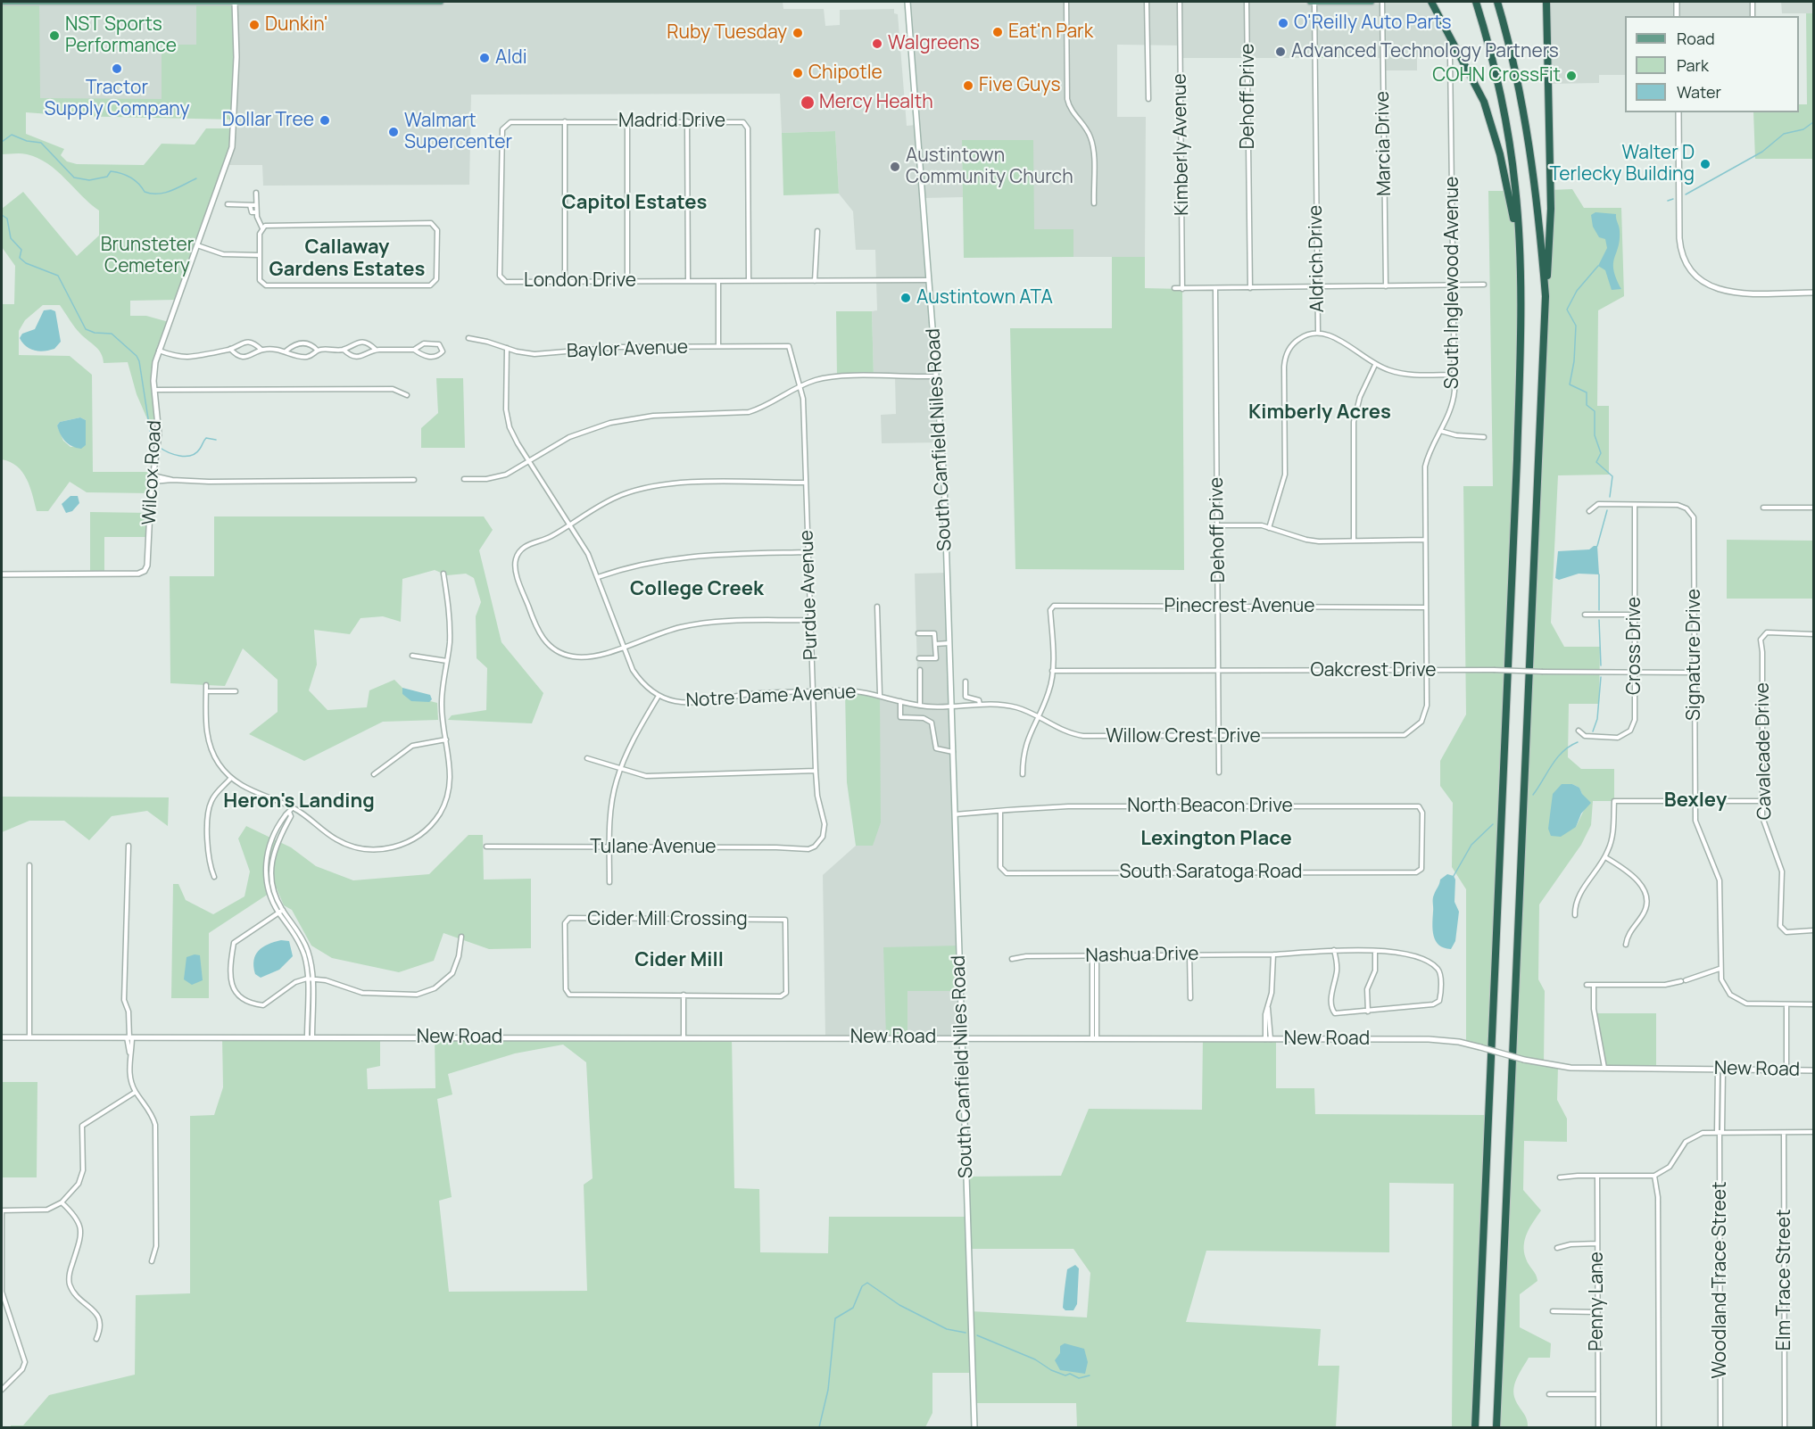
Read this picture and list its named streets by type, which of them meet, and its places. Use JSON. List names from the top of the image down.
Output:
{
  "streets": {
    "street": [
      "Dehoff Drive",
      "Madrid Drive",
      "Marcia Drive",
      "Kimberly Avenue",
      "Aldrich Drive",
      "London Drive",
      "South Inglewood Avenue",
      "Baylor Avenue",
      "South Canfield Niles Road",
      "Wilcox Road",
      "Purdue Avenue",
      "Pinecrest Avenue",
      "Cross Drive",
      "Signature Drive",
      "Oakcrest Drive",
      "Notre Dame Avenue",
      "Willow Crest Drive",
      "Cavalcade Drive",
      "North Beacon Drive",
      "Tulane Avenue",
      "South Saratoga Road",
      "Cider Mill Crossing",
      "Nashua Drive",
      "New Road",
      "Woodland Trace Street",
      "Elm Trace Street",
      "Penny Lane"
    ]
  },
  "crossings": [
    ["Dehoff Drive", "Pinecrest Avenue"],
    ["Dehoff Drive", "Oakcrest Drive"],
    ["Dehoff Drive", "Willow Crest Drive"],
    ["Madrid Drive", "London Drive"],
    ["London Drive", "South Canfield Niles Road"],
    ["South Inglewood Avenue", "Pinecrest Avenue"],
    ["South Inglewood Avenue", "Oakcrest Drive"],
    ["South Inglewood Avenue", "Willow Crest Drive"],
    ["Baylor Avenue", "Purdue Avenue"],
    ["Baylor Avenue", "Notre Dame Avenue"],
    ["South Canfield Niles Road", "Notre Dame Avenue"],
    ["South Canfield Niles Road", "Willow Crest Drive"],
    ["South Canfield Niles Road", "North Beacon Drive"],
    ["South Canfield Niles Road", "New Road"],
    ["Purdue Avenue", "Notre Dame Avenue"],
    ["Purdue Avenue", "Tulane Avenue"],
    ["Pinecrest Avenue", "Oakcrest Drive"],
    ["Cross Drive", "Signature Drive"],
    ["Cross Drive", "Oakcrest Drive"],
    ["Signature Drive", "Oakcrest Drive"],
    ["Notre Dame Avenue", "Willow Crest Drive"],
    ["North Beacon Drive", "South Saratoga Road"],
    ["New Road", "Woodland Trace Street"]
  ],
  "districts": [
    "Capitol Estates",
    "Callaway Gardens Estates",
    "Kimberly Acres",
    "College Creek",
    "Bexley",
    "Heron's Landing",
    "Lexington Place",
    "Cider Mill"
  ],
  "parks": ["Brunsteter Cemetery"],
  "places": [
    "O'Reilly Auto Parts",
    "Dunkin'",
    "Eat'n Park",
    "Ruby Tuesday",
    "NST Sports Performance",
    "Walgreens",
    "Advanced Technology Partners",
    "Aldi",
    "Tractor Supply Company",
    "Chipotle",
    "COHN CrossFit",
    "Five Guys",
    "Mercy Health",
    "Dollar Tree",
    "Walmart Supercenter",
    "Walter D Terlecky Building",
    "Austintown Community Church",
    "Austintown ATA"
  ],
  "legend": ["Road", "Park", "Water"]
}
